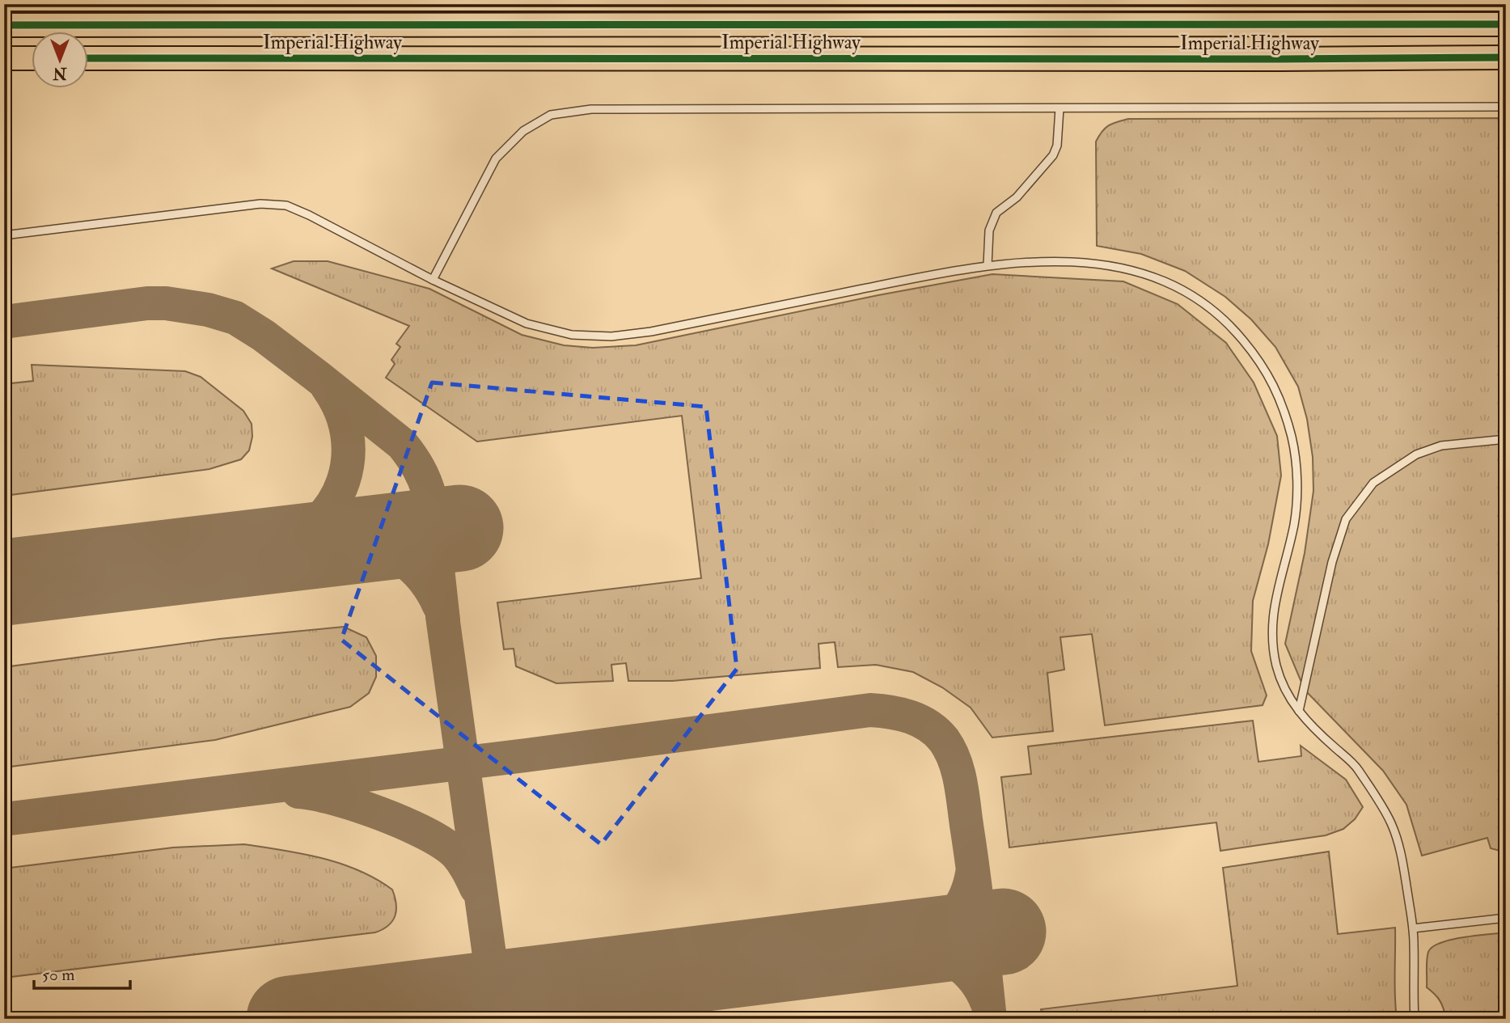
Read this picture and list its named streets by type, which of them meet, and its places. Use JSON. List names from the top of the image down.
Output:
{
  "streets": {
    "main road": ["Imperial Highway"]
  },
  "scale_bar": "50 m",
  "north": "bottom"
}
